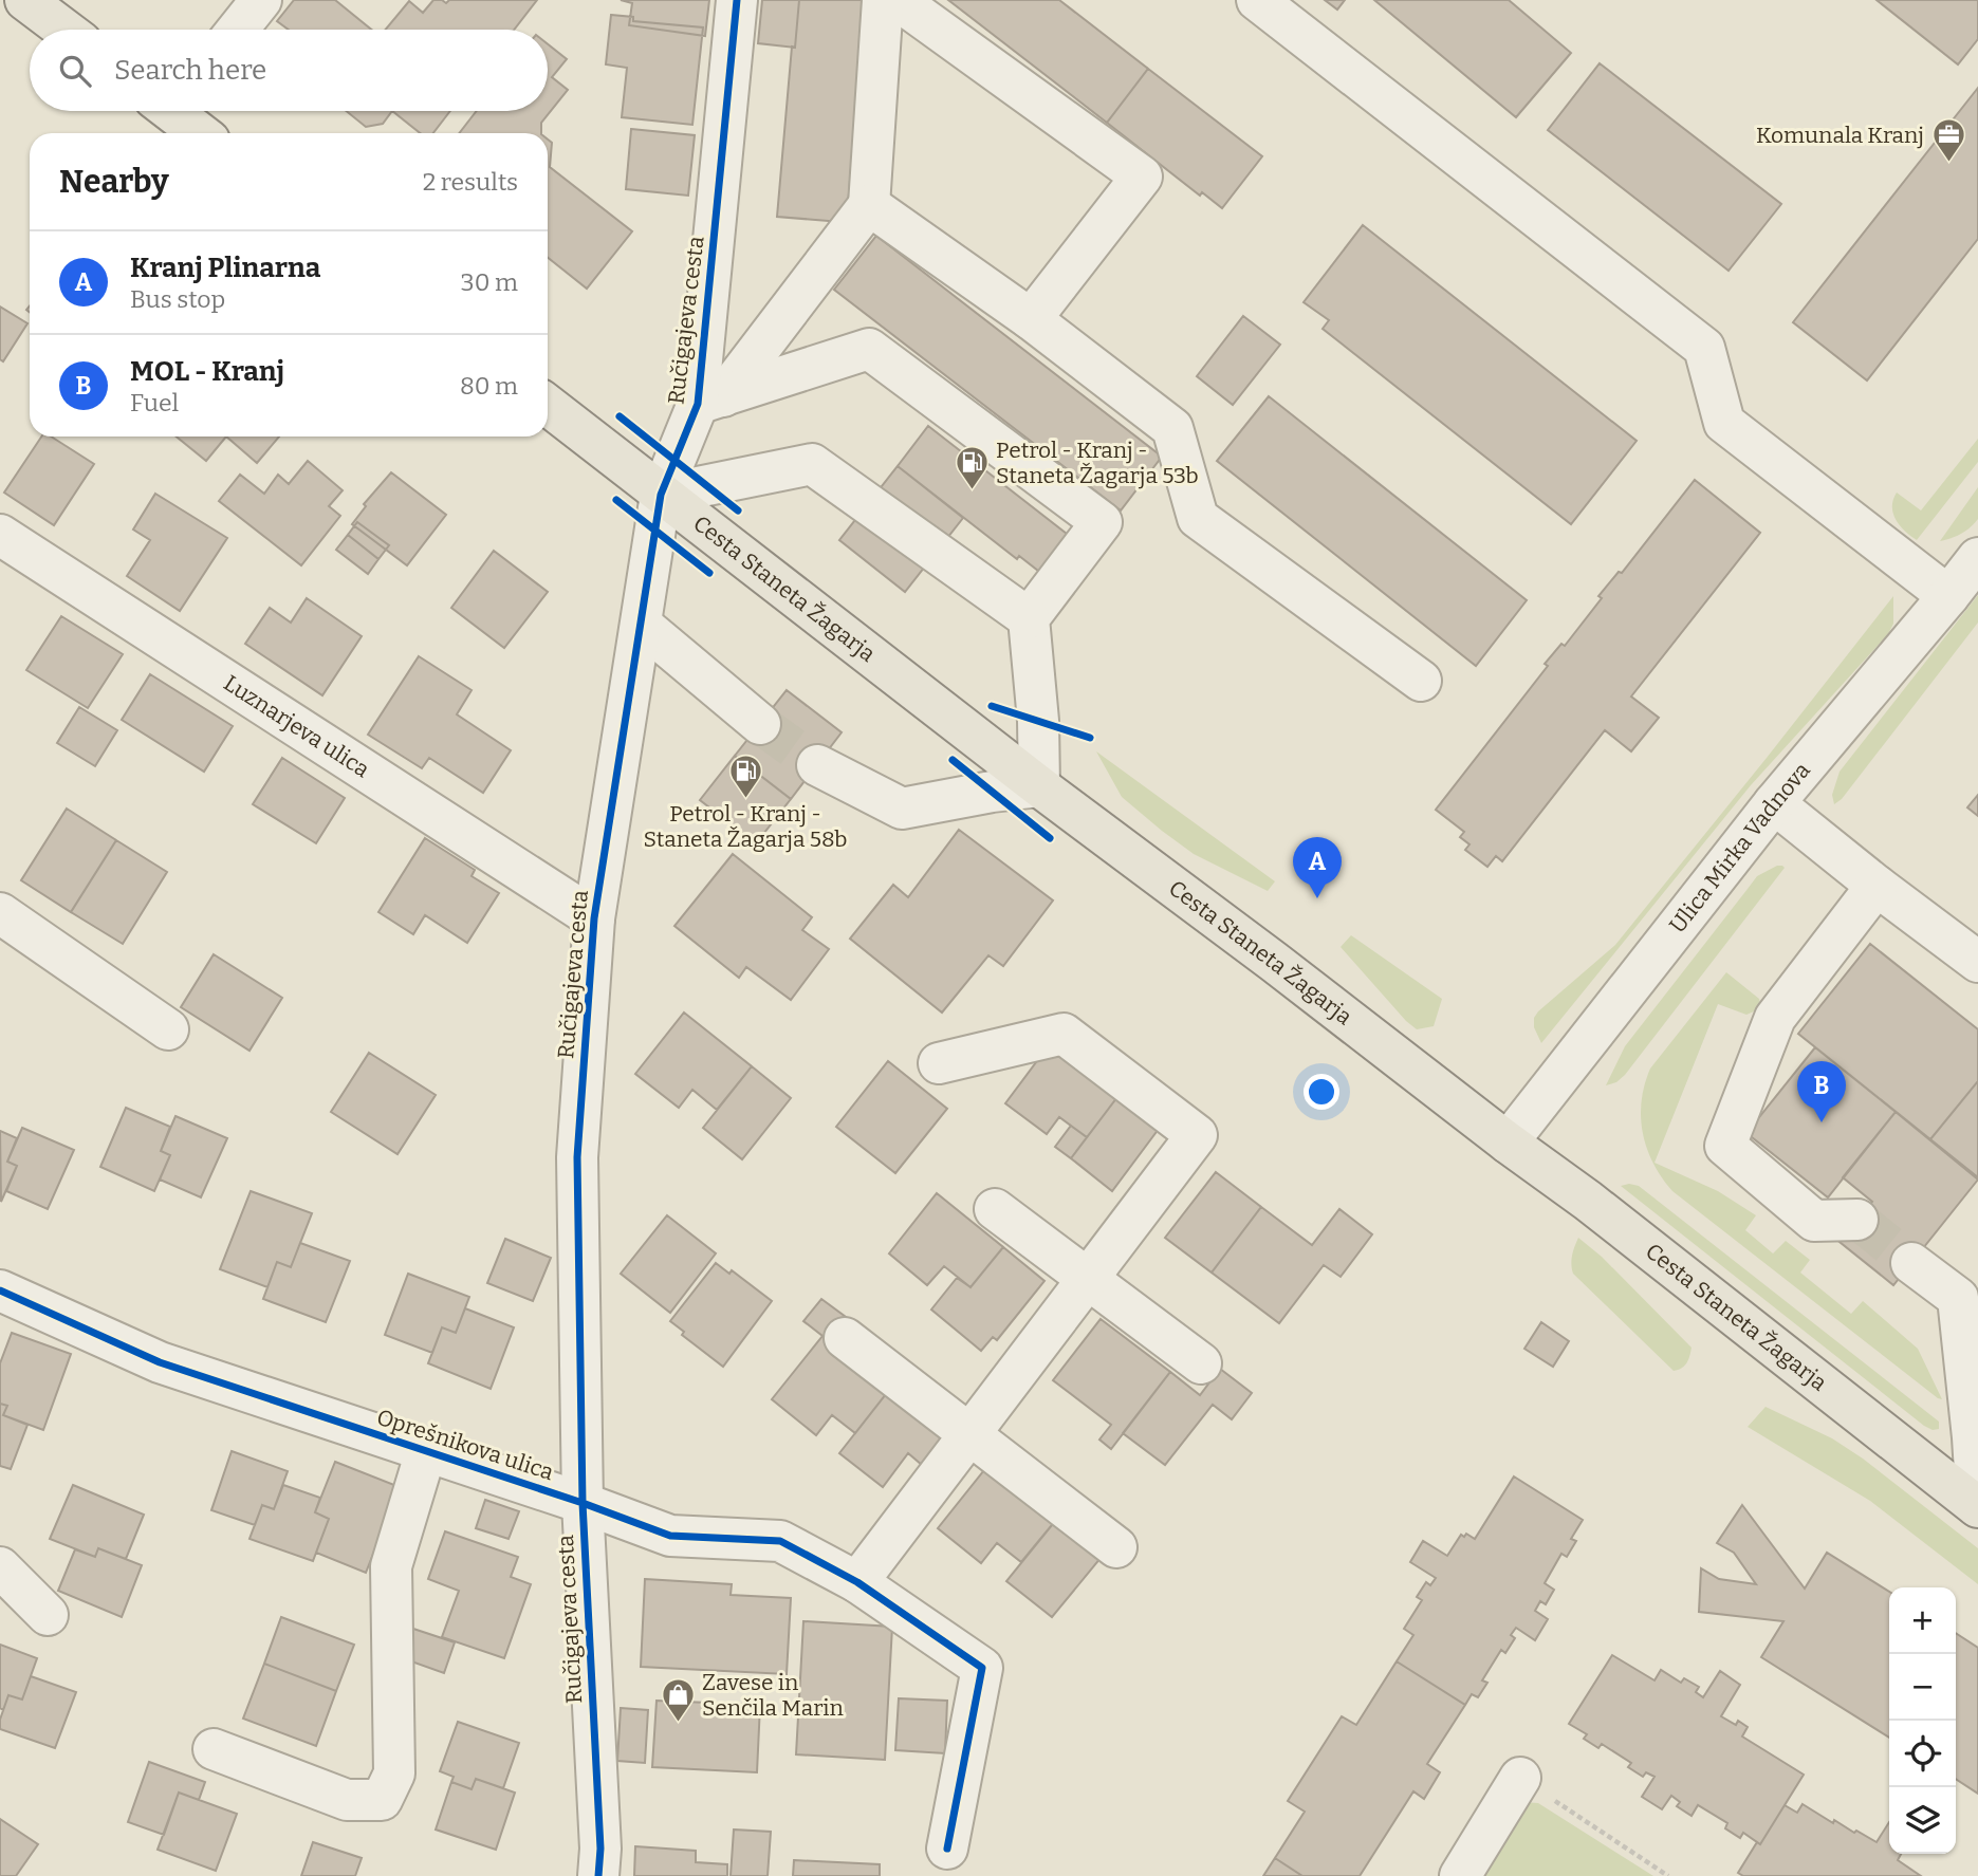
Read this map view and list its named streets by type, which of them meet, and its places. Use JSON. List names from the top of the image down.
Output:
{
  "streets": {
    "main road": ["Cesta Staneta Žagarja"],
    "street": [
      "Ručigajeva cesta",
      "Luznarjeva ulica",
      "Ulica Mirka Vadnova",
      "Oprešnikova ulica"
    ]
  },
  "crossings": [
    ["Ručigajeva cesta", "Cesta Staneta Žagarja"],
    ["Ručigajeva cesta", "Luznarjeva ulica"],
    ["Ručigajeva cesta", "Oprešnikova ulica"],
    ["Cesta Staneta Žagarja", "Ulica Mirka Vadnova"]
  ],
  "places": {
    "office": ["Komunala Kranj"],
    "fuel station": ["Petrol - Kranj - Staneta Žagarja 53b", "Petrol - Kranj - Staneta Žagarja 58b"],
    "shop": ["Zavese in Senčila Marin"]
  },
  "page": {
    "search": "Search here",
    "heading": ["Nearby", "2 results"],
    "list": [
      {
        "mark": "A",
        "name": "Kranj Plinarna",
        "note": "Bus stop",
        "value": "30 m"
      },
      {
        "mark": "B",
        "name": "MOL - Kranj",
        "note": "Fuel",
        "value": "80 m"
      }
    ],
    "pins": ["A", "B"],
    "map_buttons": ["+", "−"]
  }
}
